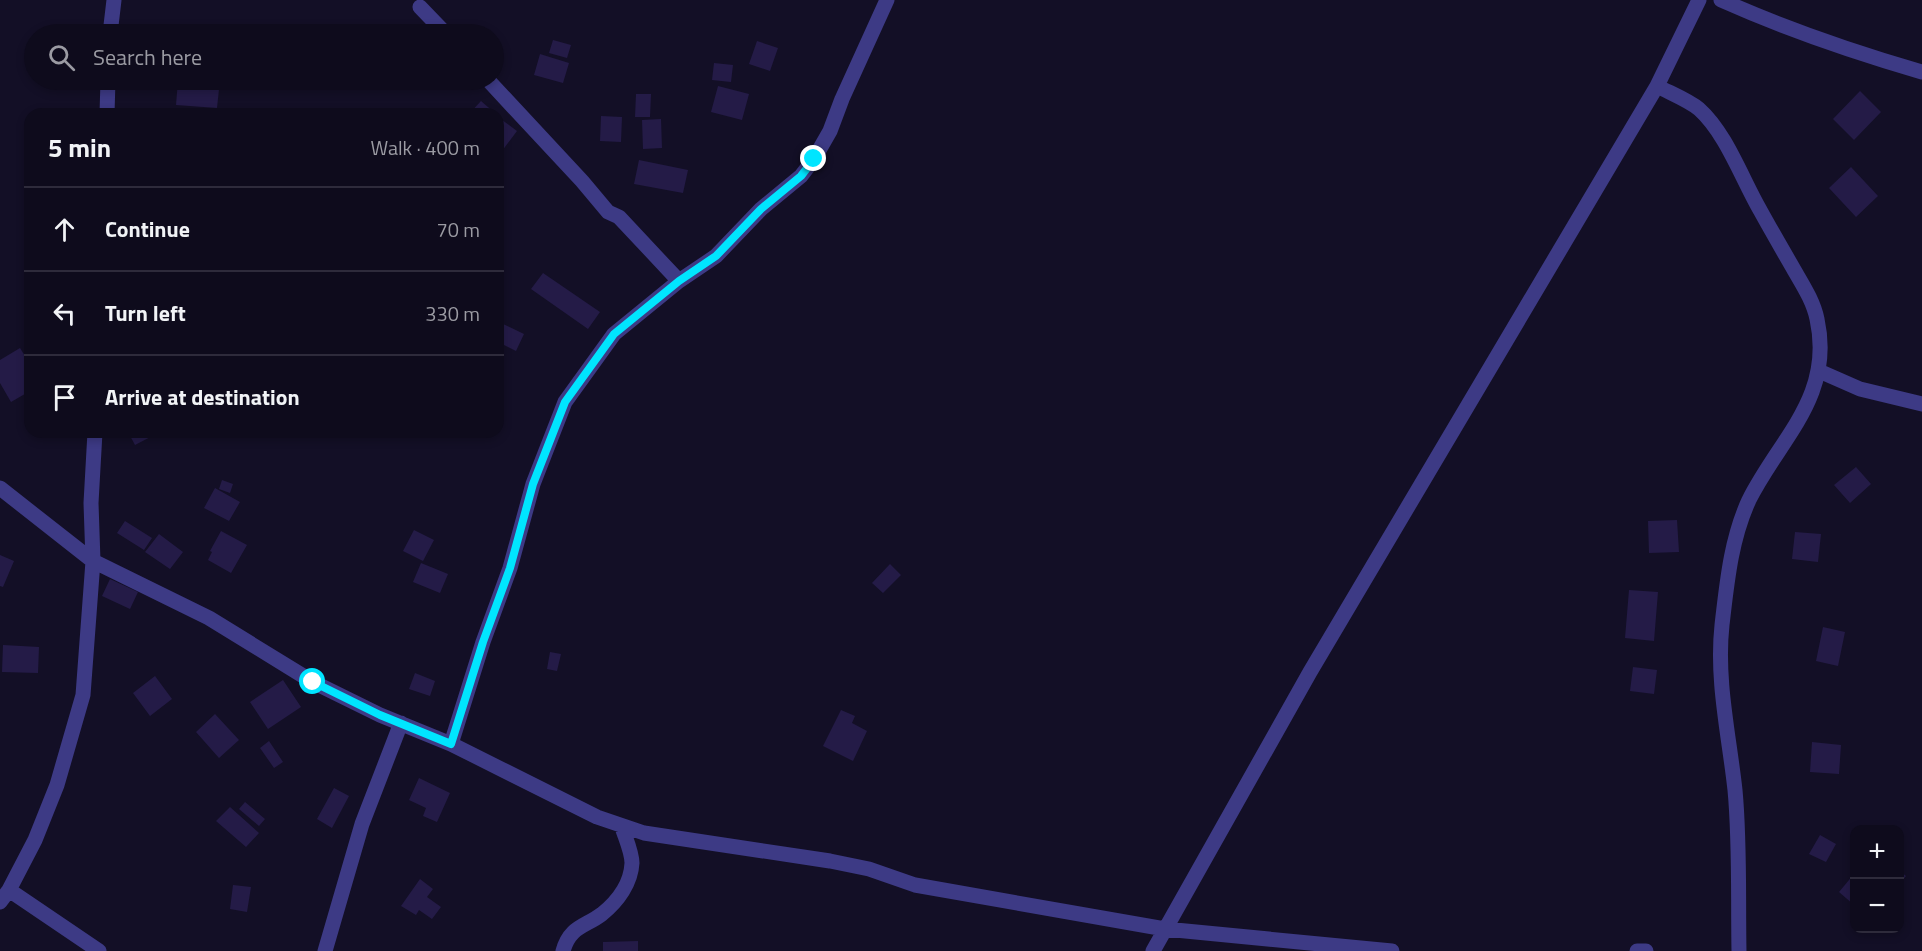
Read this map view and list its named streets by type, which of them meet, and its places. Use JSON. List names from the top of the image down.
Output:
{
  "page": {
    "search": "Search here",
    "heading": ["5 min", "Walk · 400 m"],
    "list": [
      ["Continue", "70 m"],
      ["Turn left", "330 m"],
      "Arrive at destination"
    ],
    "map_buttons": ["+", "−"]
  }
}
